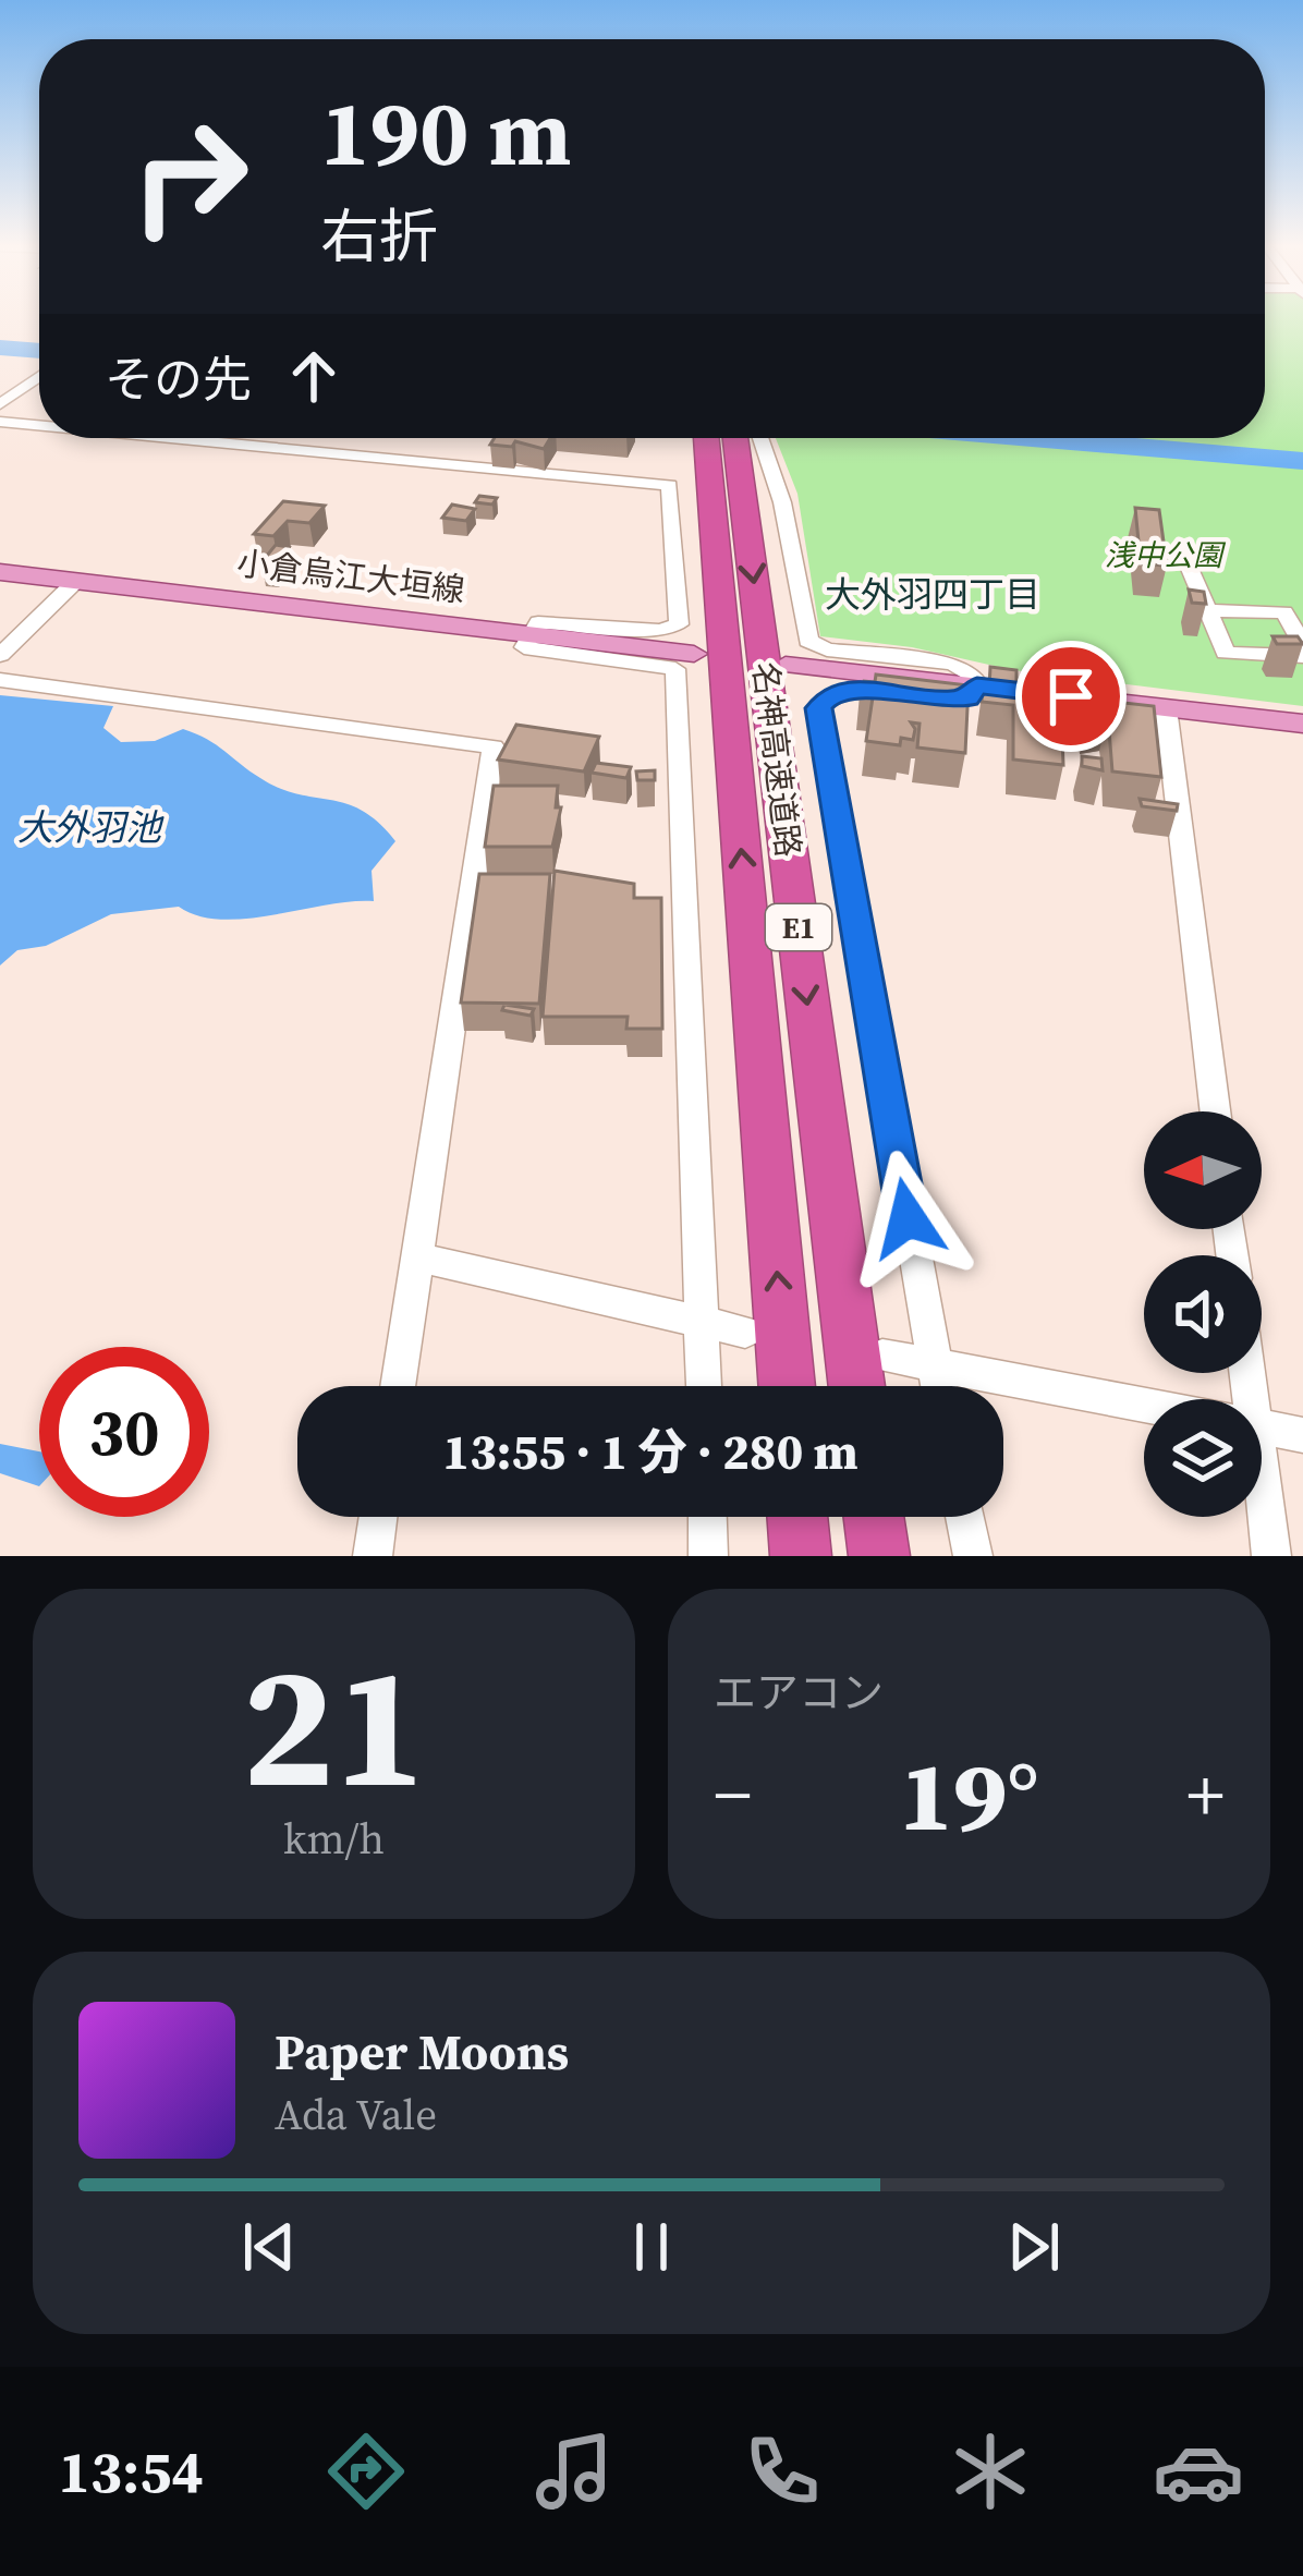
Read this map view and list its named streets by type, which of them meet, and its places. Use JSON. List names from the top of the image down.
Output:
{
  "streets": {
    "highway": ["名神高速道路", "E1"],
    "main road": ["小倉烏江大垣線"]
  },
  "districts": ["大外羽四丁目"],
  "water": ["大外羽池"],
  "parks": ["浅中公園"],
  "north": "left",
  "page": {
    "turn": ["190 m", "右折"],
    "then": "その先",
    "limit": "30",
    "trip": "13:55 · 1 分 · 280 m",
    "tile": [
      ["21", "km/h"],
      "エアコン"
    ],
    "heat": ["−", "19°", "+"],
    "song": ["Paper Moons", "Ada Vale"],
    "tabs": "13:54"
  }
}
